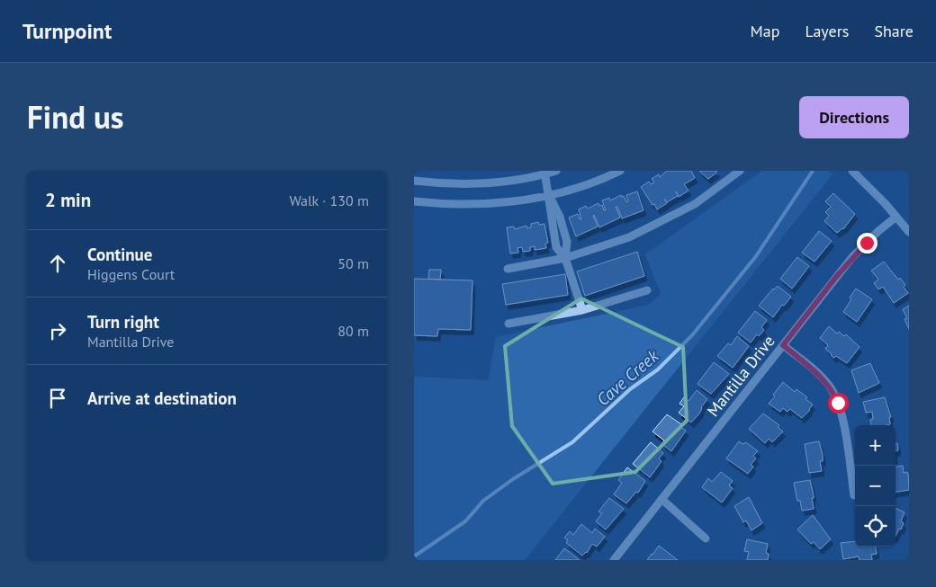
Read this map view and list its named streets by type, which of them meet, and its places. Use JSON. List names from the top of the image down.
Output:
{
  "streets": {
    "street": ["Mantilla Drive"]
  },
  "water": ["Cave Creek"],
  "page": {
    "header": "Turnpoint",
    "nav": ["Map", "Layers", "Share"],
    "title": "Find us",
    "buttons": "Directions",
    "heading": ["2 min", "Walk · 130 m"],
    "list": [
      ["Continue", "Higgens Court", "50 m"],
      ["Turn right", "Mantilla Drive", "80 m"],
      "Arrive at destination"
    ],
    "map_buttons": ["+", "−"]
  }
}
